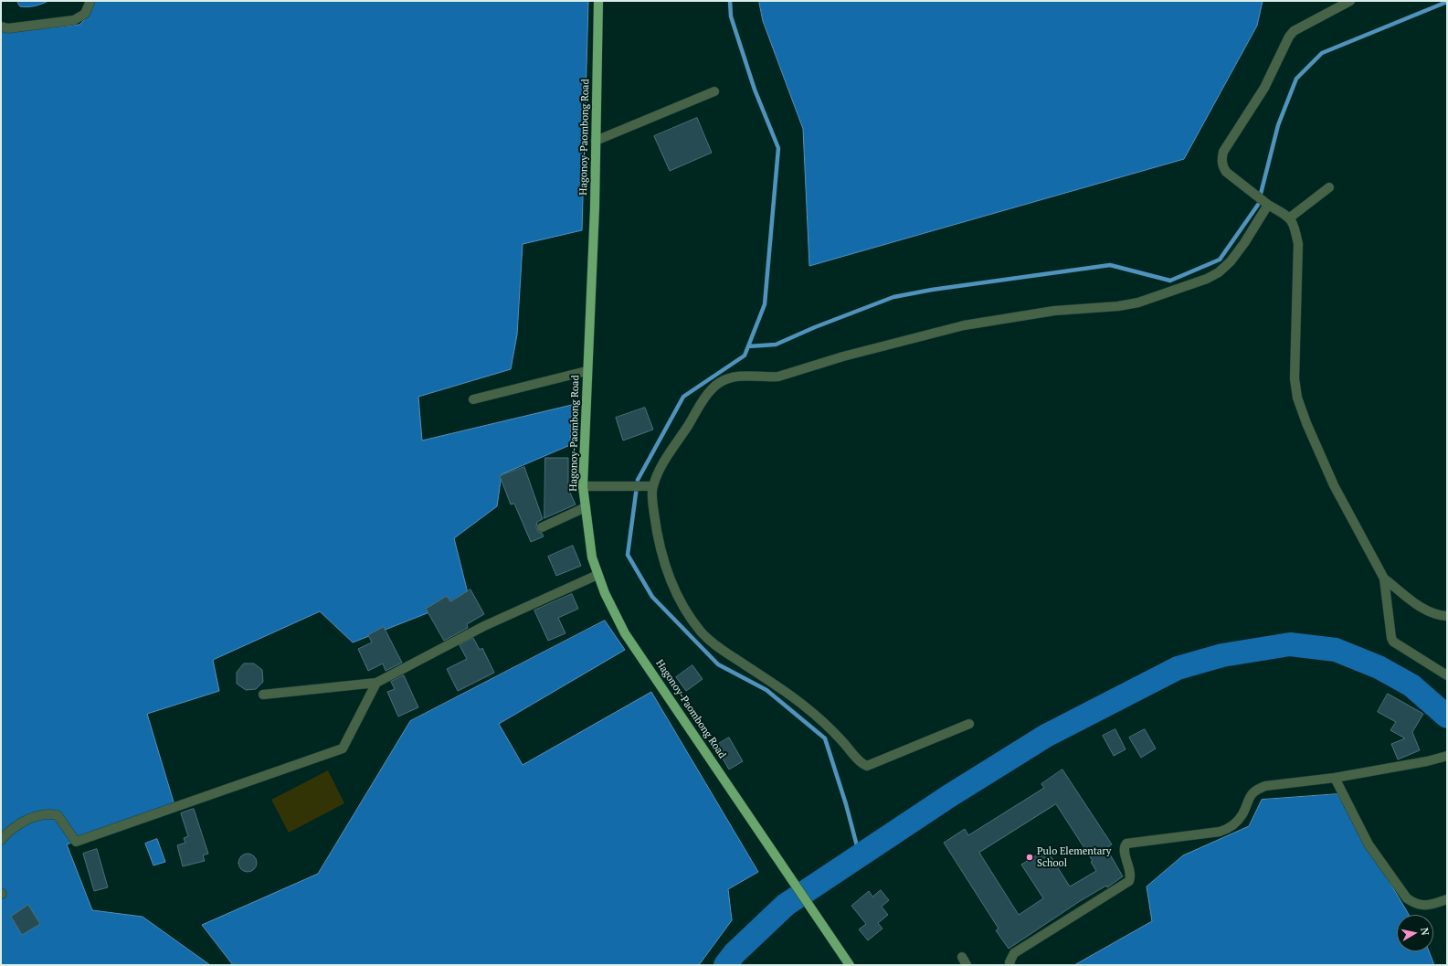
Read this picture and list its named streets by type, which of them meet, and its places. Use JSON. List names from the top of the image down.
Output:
{
  "streets": {
    "main road": ["Hagonoy-Paombong Road"]
  },
  "places": ["Pulo Elementary School"],
  "north": "right"
}
